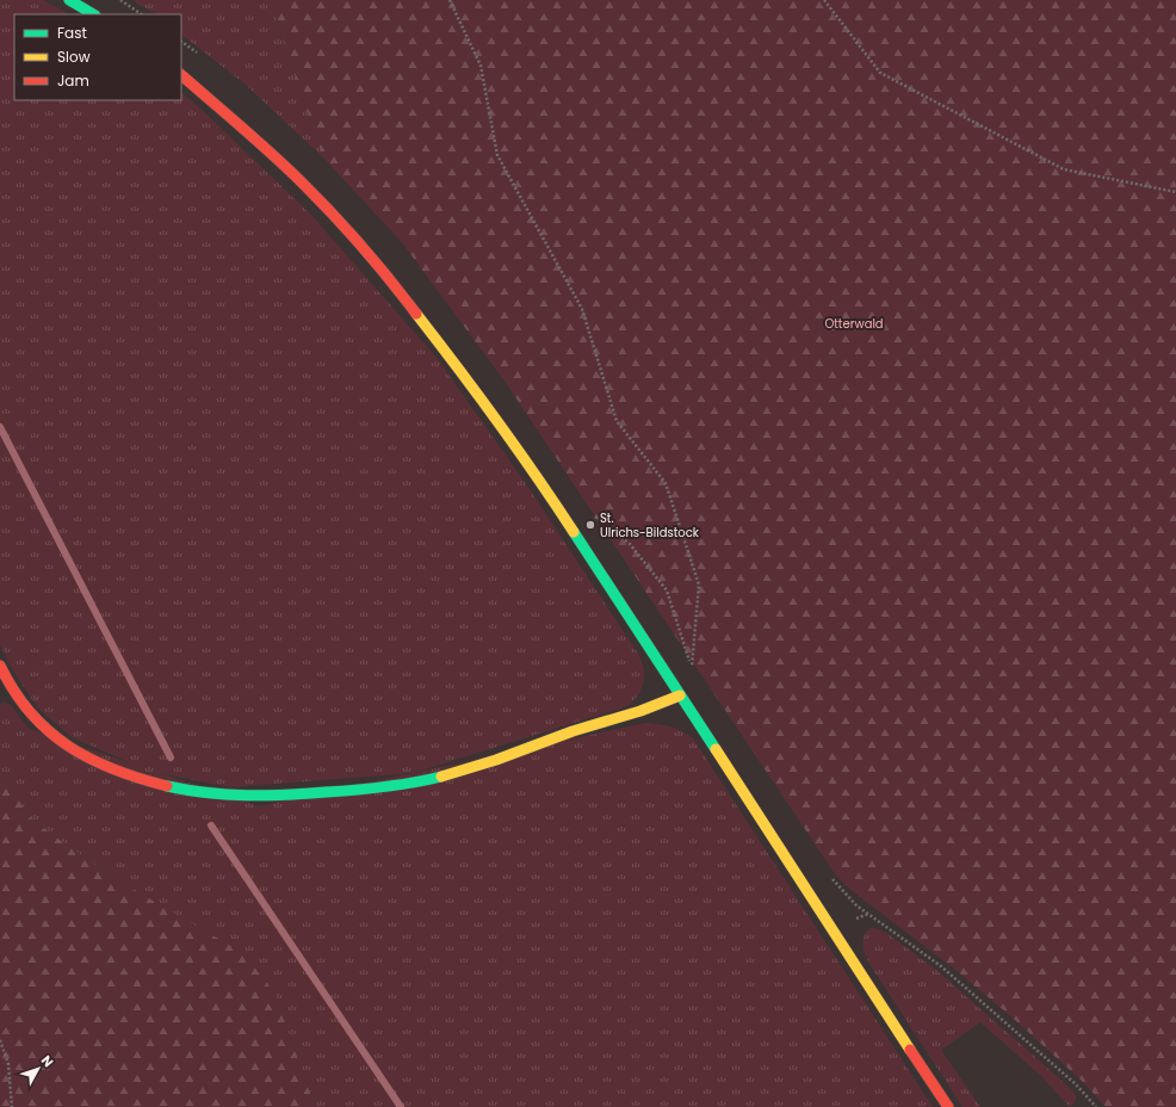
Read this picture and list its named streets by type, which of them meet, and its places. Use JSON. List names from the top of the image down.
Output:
{
  "parks": ["Otterwald"],
  "places": ["St. Ulrichs-Bildstock"],
  "legend": ["Fast", "Slow", "Jam"],
  "north": "top right"
}
